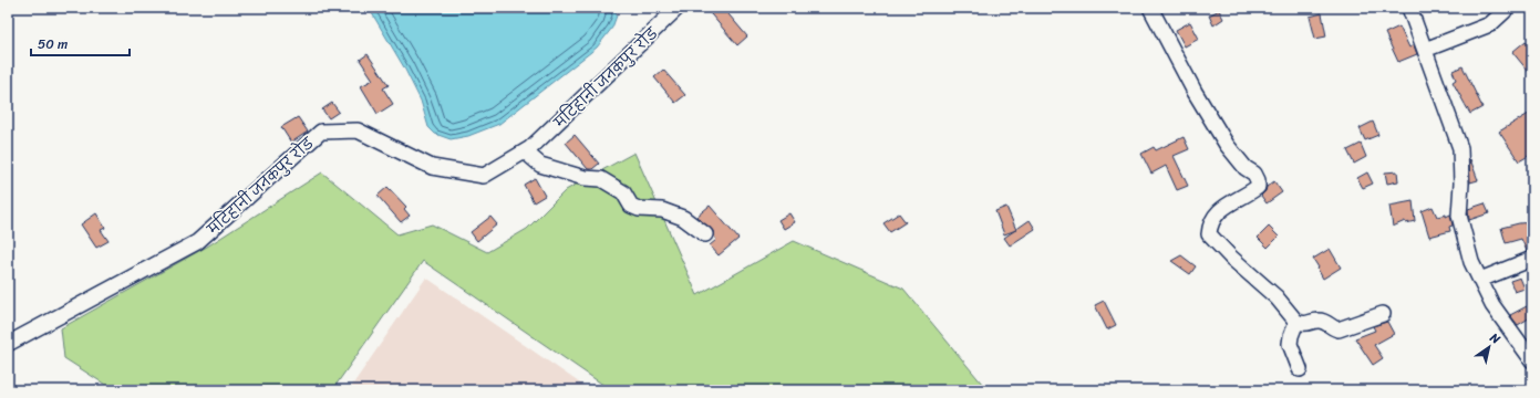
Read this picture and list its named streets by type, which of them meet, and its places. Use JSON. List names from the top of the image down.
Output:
{
  "streets": {
    "street": ["मटिहानी जनकपुर रोड"]
  },
  "scale_bar": "50 m",
  "north": "top right"
}
